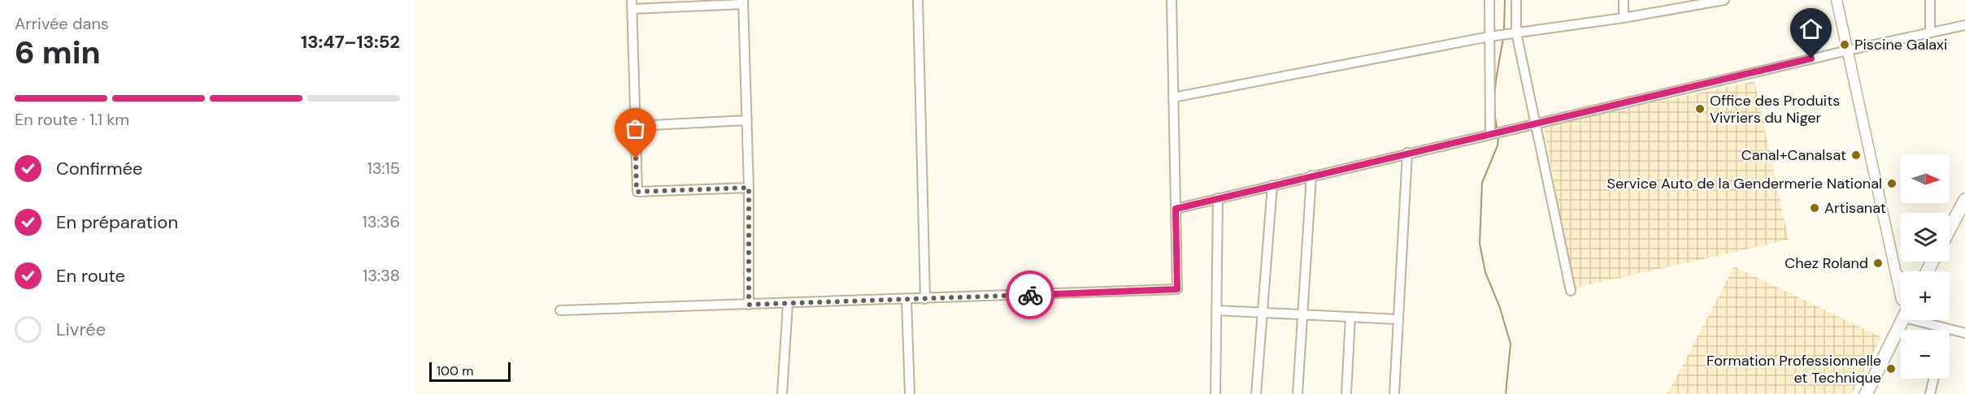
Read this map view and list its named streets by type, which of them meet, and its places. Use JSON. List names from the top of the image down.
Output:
{
  "places": [
    "Piscine Galaxi",
    "Office des Produits Vivriers du Niger",
    "Canal+Canalsat",
    "Service Auto de la Gendermerie National",
    "Artisanat",
    "Chez Roland",
    "Formation Professionnelle et Technique"
  ],
  "scale_bar": "100 m",
  "north": "right",
  "page": {
    "heading": ["6 min", "Arrivée dans", "13:47–13:52"],
    "bar": "En route · 1.1 km",
    "list": [
      ["Confirmée", "13:15"],
      ["En préparation", "13:36"],
      ["En route", "13:38"],
      "Livrée"
    ],
    "map_buttons": ["+", "−"],
    "scale": "100 m"
  }
}
